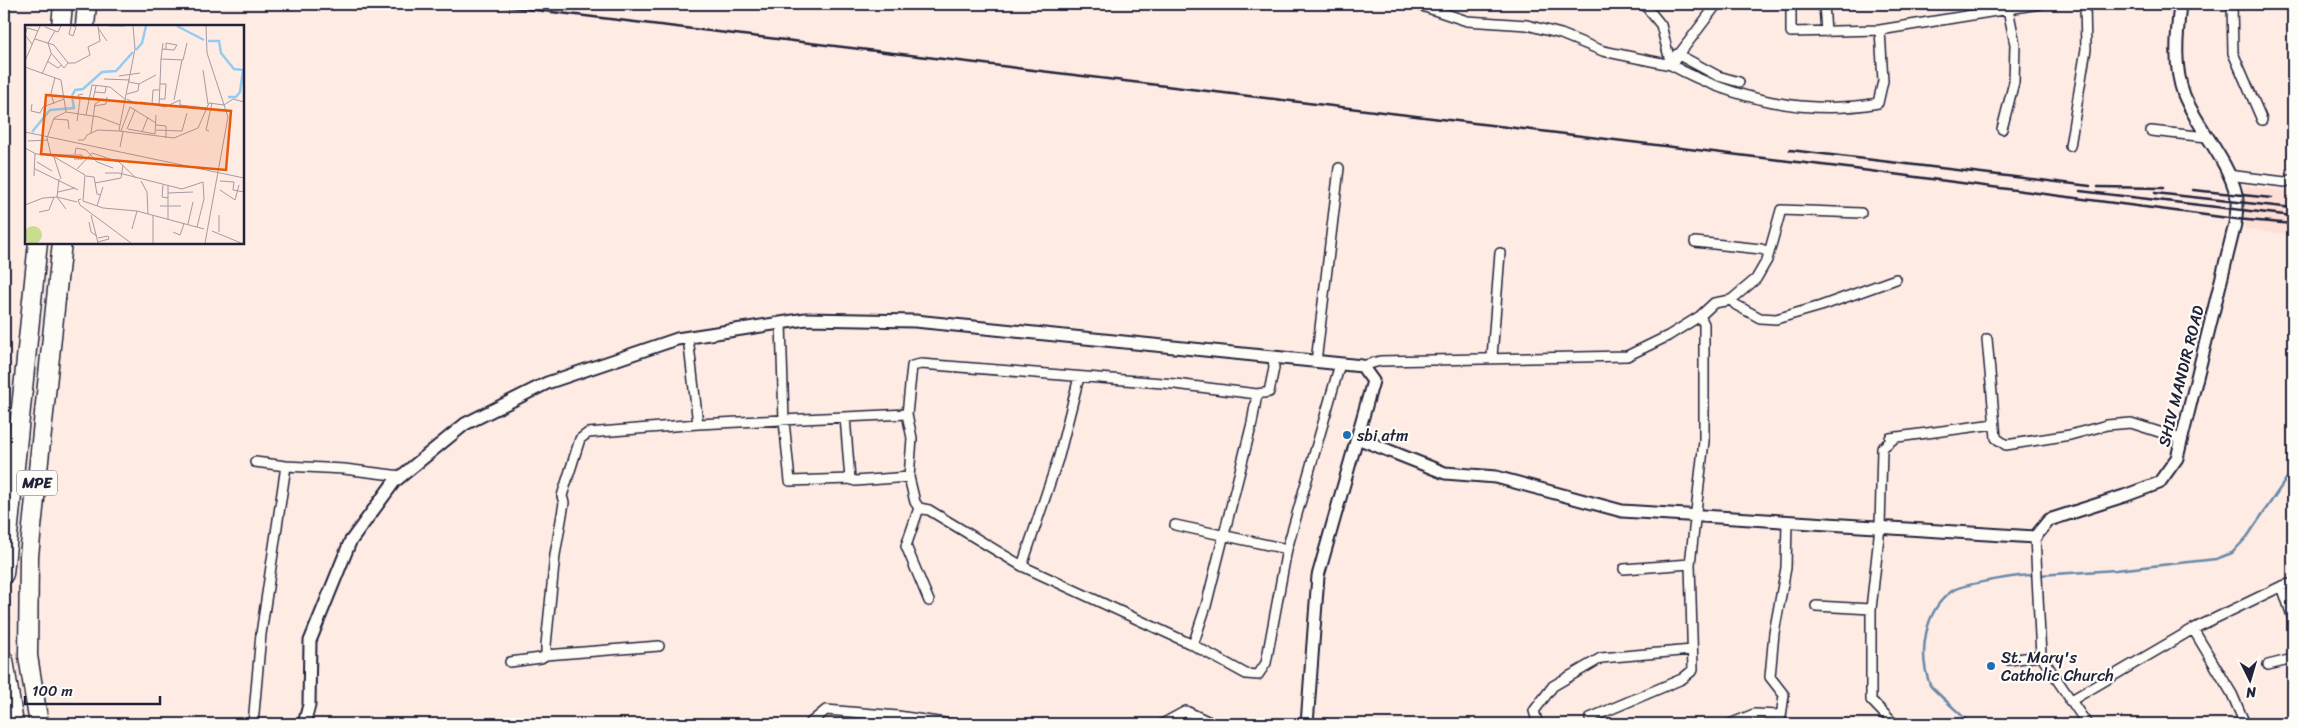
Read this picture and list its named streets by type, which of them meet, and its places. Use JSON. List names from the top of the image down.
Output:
{
  "streets": {
    "highway": ["MPE"],
    "street": ["SHIV MANDIR ROAD"]
  },
  "places": ["sbi atm", "St. Mary's Catholic Church"],
  "scale_bar": "100 m",
  "north": "bottom"
}
